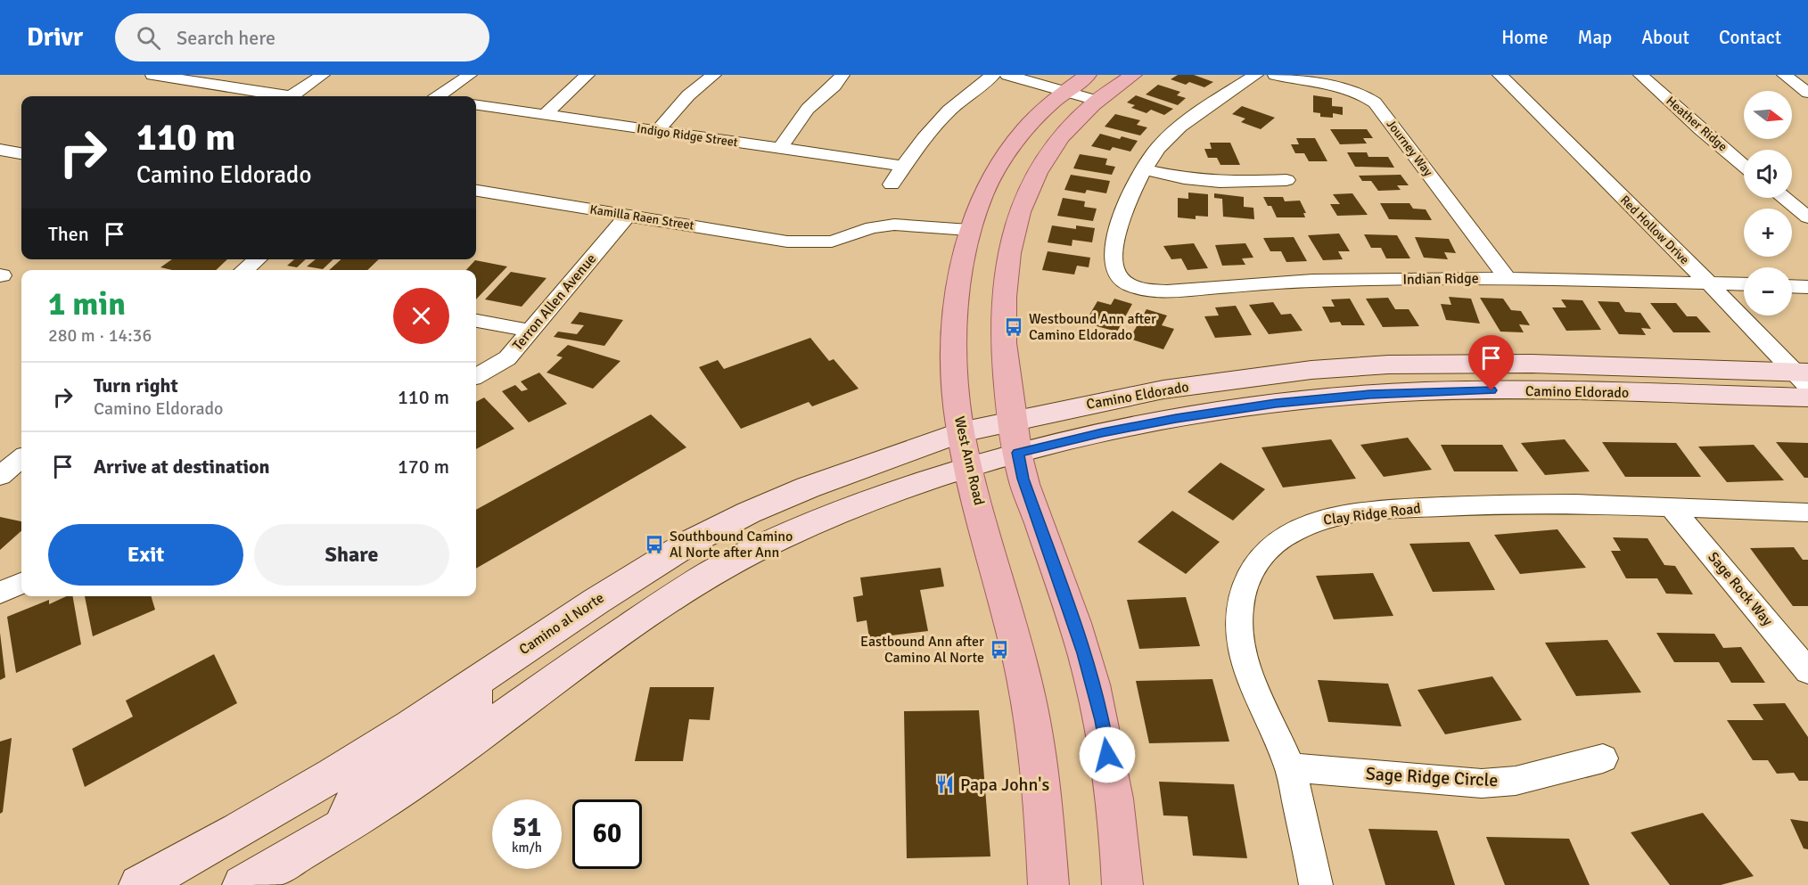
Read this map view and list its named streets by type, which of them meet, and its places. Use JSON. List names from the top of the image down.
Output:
{
  "streets": {
    "main road": ["Camino Eldorado", "West Ann Road", "Camino al Norte"],
    "street": [
      "Heather Ridge",
      "Indigo Ridge Street",
      "Journey Way",
      "Kamilla Raen Street",
      "Red Hollow Drive",
      "Indian Ridge",
      "Terron Allen Avenue",
      "Clay Ridge Road",
      "Sage Rock Way",
      "Sage Ridge Circle"
    ]
  },
  "crossings": [
    ["Journey Way", "Indian Ridge"],
    ["Kamilla Raen Street", "Terron Allen Avenue"],
    ["Kamilla Raen Street", "West Ann Road"],
    ["Red Hollow Drive", "Indian Ridge"],
    ["Red Hollow Drive", "Camino Eldorado"],
    ["Camino Eldorado", "West Ann Road"],
    ["Camino Eldorado", "Camino al Norte"],
    ["West Ann Road", "Camino al Norte"],
    ["Clay Ridge Road", "Sage Rock Way"],
    ["Clay Ridge Road", "Sage Ridge Circle"]
  ],
  "places": {
    "bus stop": ["Westbound Ann after Camino Eldorado", "Southbound Camino Al Norte after Ann", "Eastbound Ann after Camino Al Norte"],
    "restaurant": ["Papa John's"]
  },
  "north": "right",
  "page": {
    "header": "Drivr",
    "search": "Search here",
    "nav": [
      "Home",
      "Map",
      "About",
      "Contact"
    ],
    "map_buttons": ["+", "−"],
    "turn": ["110 m", "Camino Eldorado"],
    "then": "Then",
    "heading": ["1 min", "280 m · 14:36"],
    "list": [
      {
        "name": "Turn right",
        "note": "Camino Eldorado",
        "value": "110 m"
      },
      {
        "name": "Arrive at destination",
        "value": "170 m"
      }
    ],
    "buttons": ["Exit", "Share"],
    "speed": "51 km/h",
    "limit": "60"
  }
}
